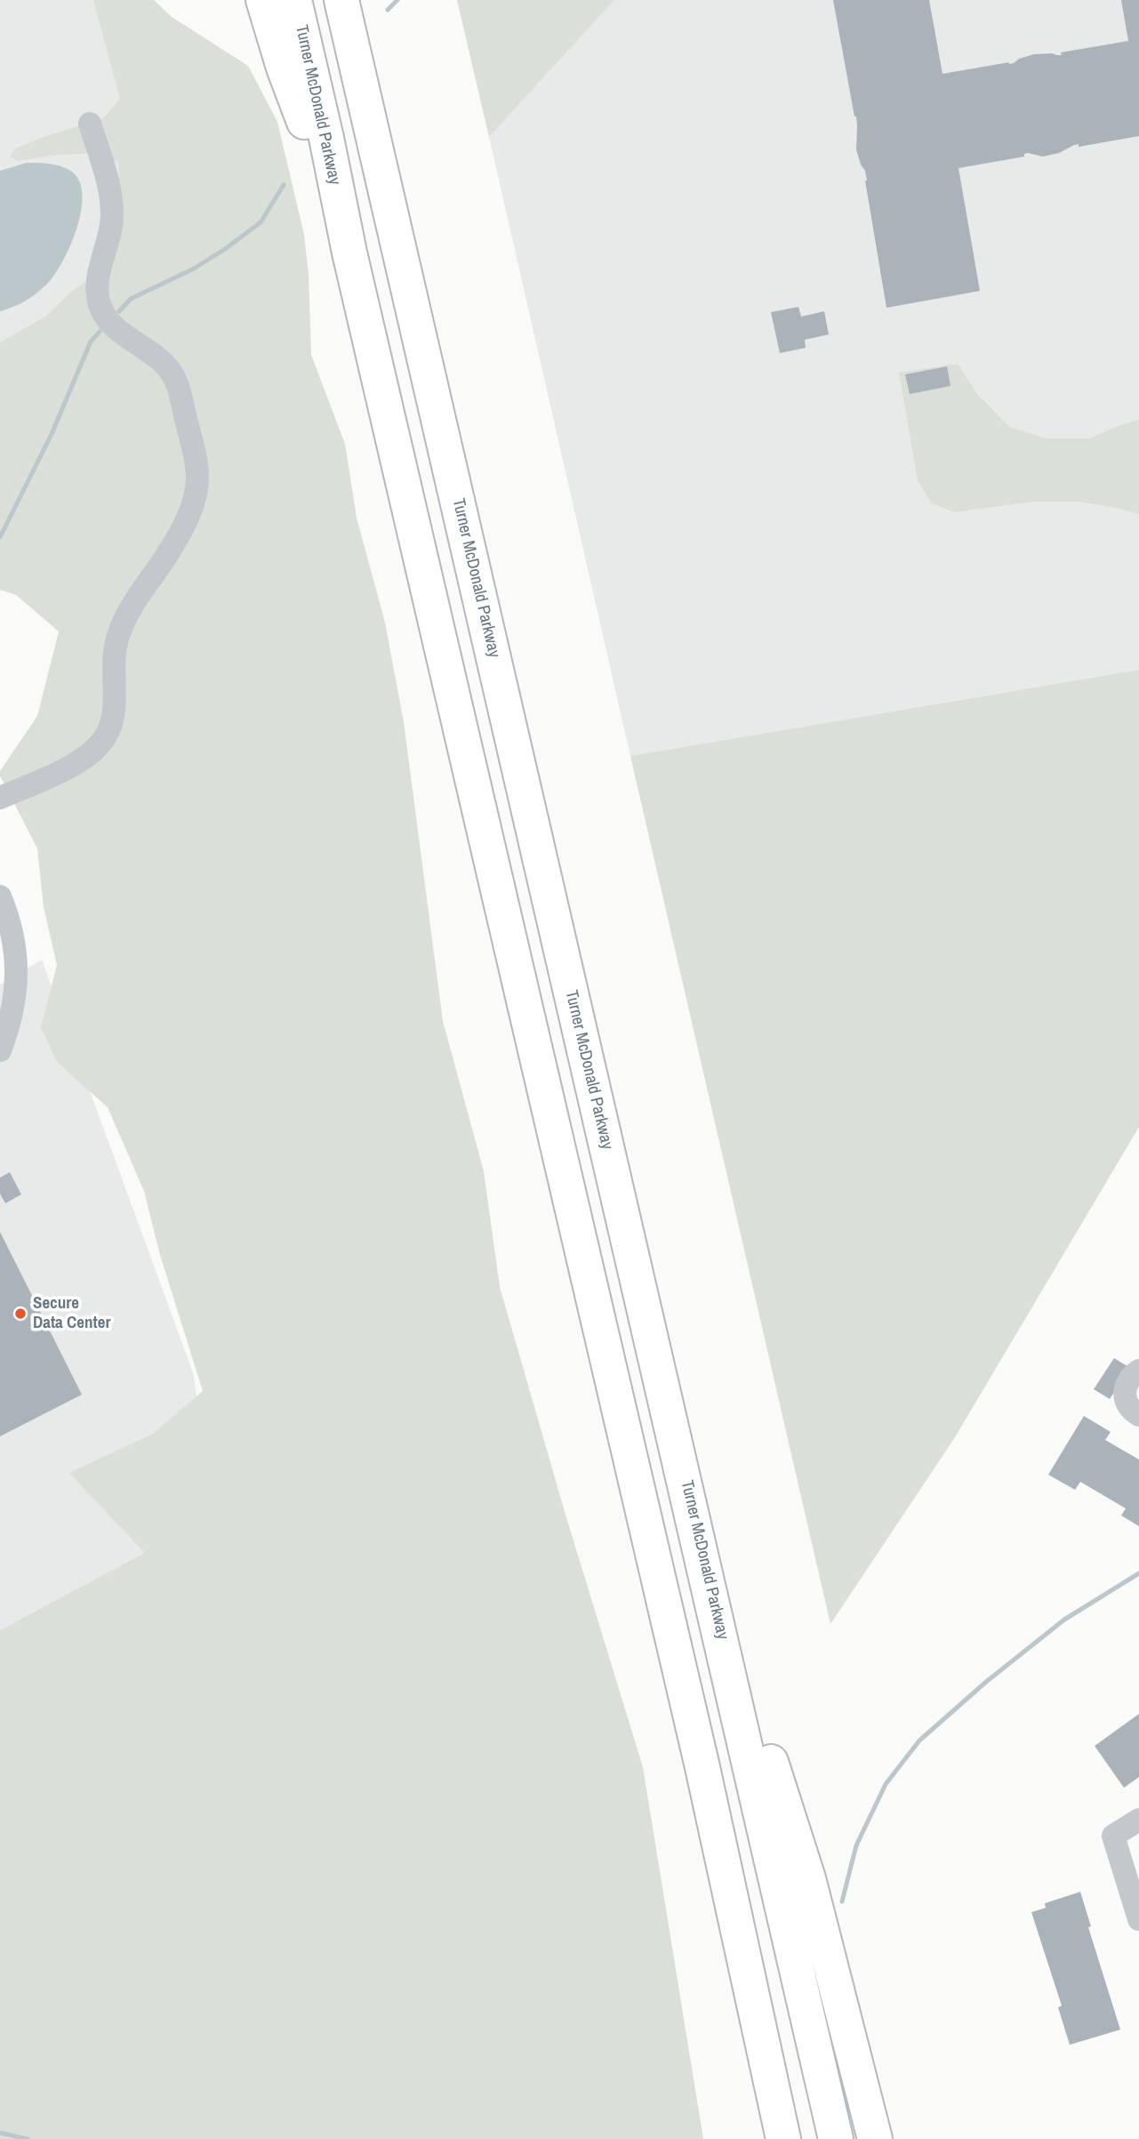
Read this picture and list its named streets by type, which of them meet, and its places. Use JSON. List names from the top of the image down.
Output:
{
  "streets": {
    "highway": ["Turner McDonald Parkway"]
  },
  "places": ["Secure Data Center"]
}
